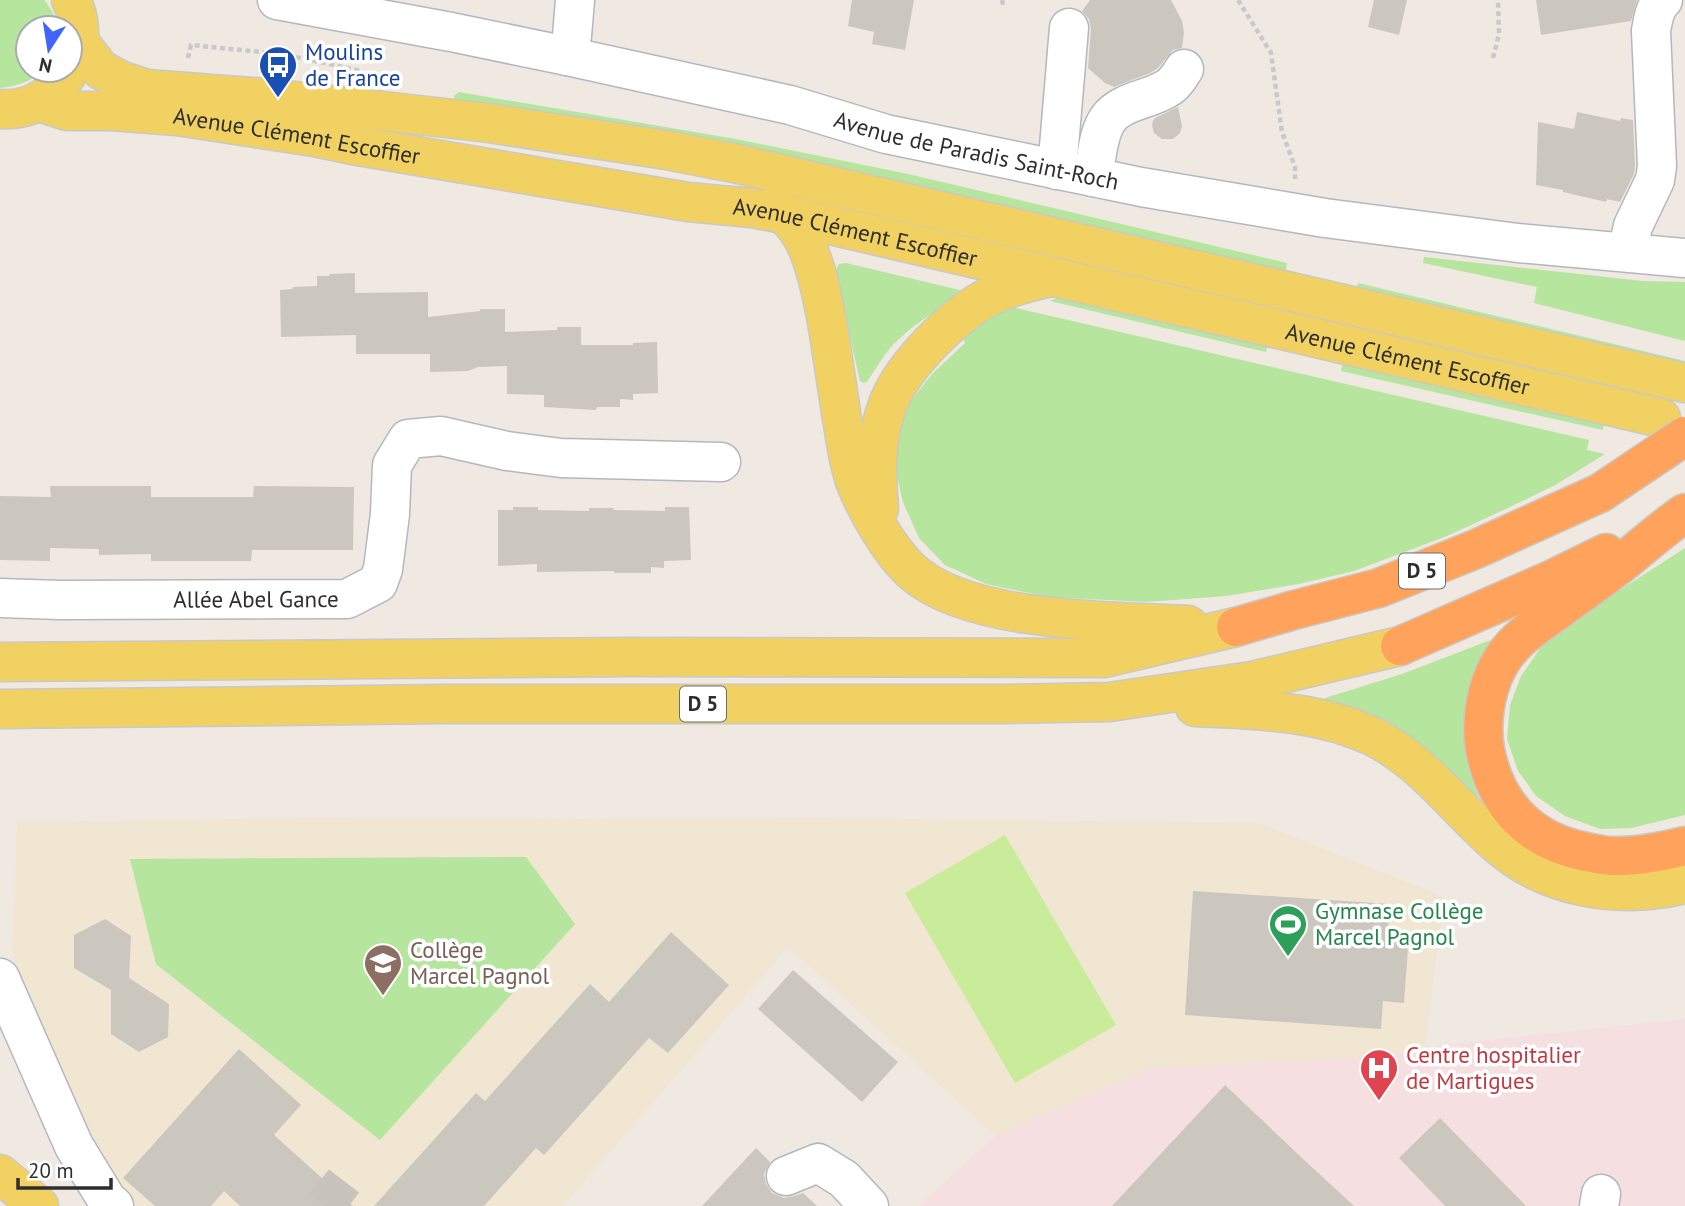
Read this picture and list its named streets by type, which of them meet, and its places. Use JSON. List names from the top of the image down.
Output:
{
  "streets": {
    "highway": ["D 5"],
    "main road": ["Avenue Clément Escoffier"],
    "street": ["Avenue de Paradis Saint-Roch", "Allée Abel Gance"]
  },
  "crossings": [
    ["Avenue Clément Escoffier", "D 5"]
  ],
  "places": {
    "bus stop": ["Moulins de France"],
    "sports": ["Gymnase Collège Marcel Pagnol"],
    "school or university": ["Collège Marcel Pagnol"],
    "hospital": ["Centre hospitalier de Martigues"]
  },
  "scale_bar": "20 m",
  "north": "bottom"
}
